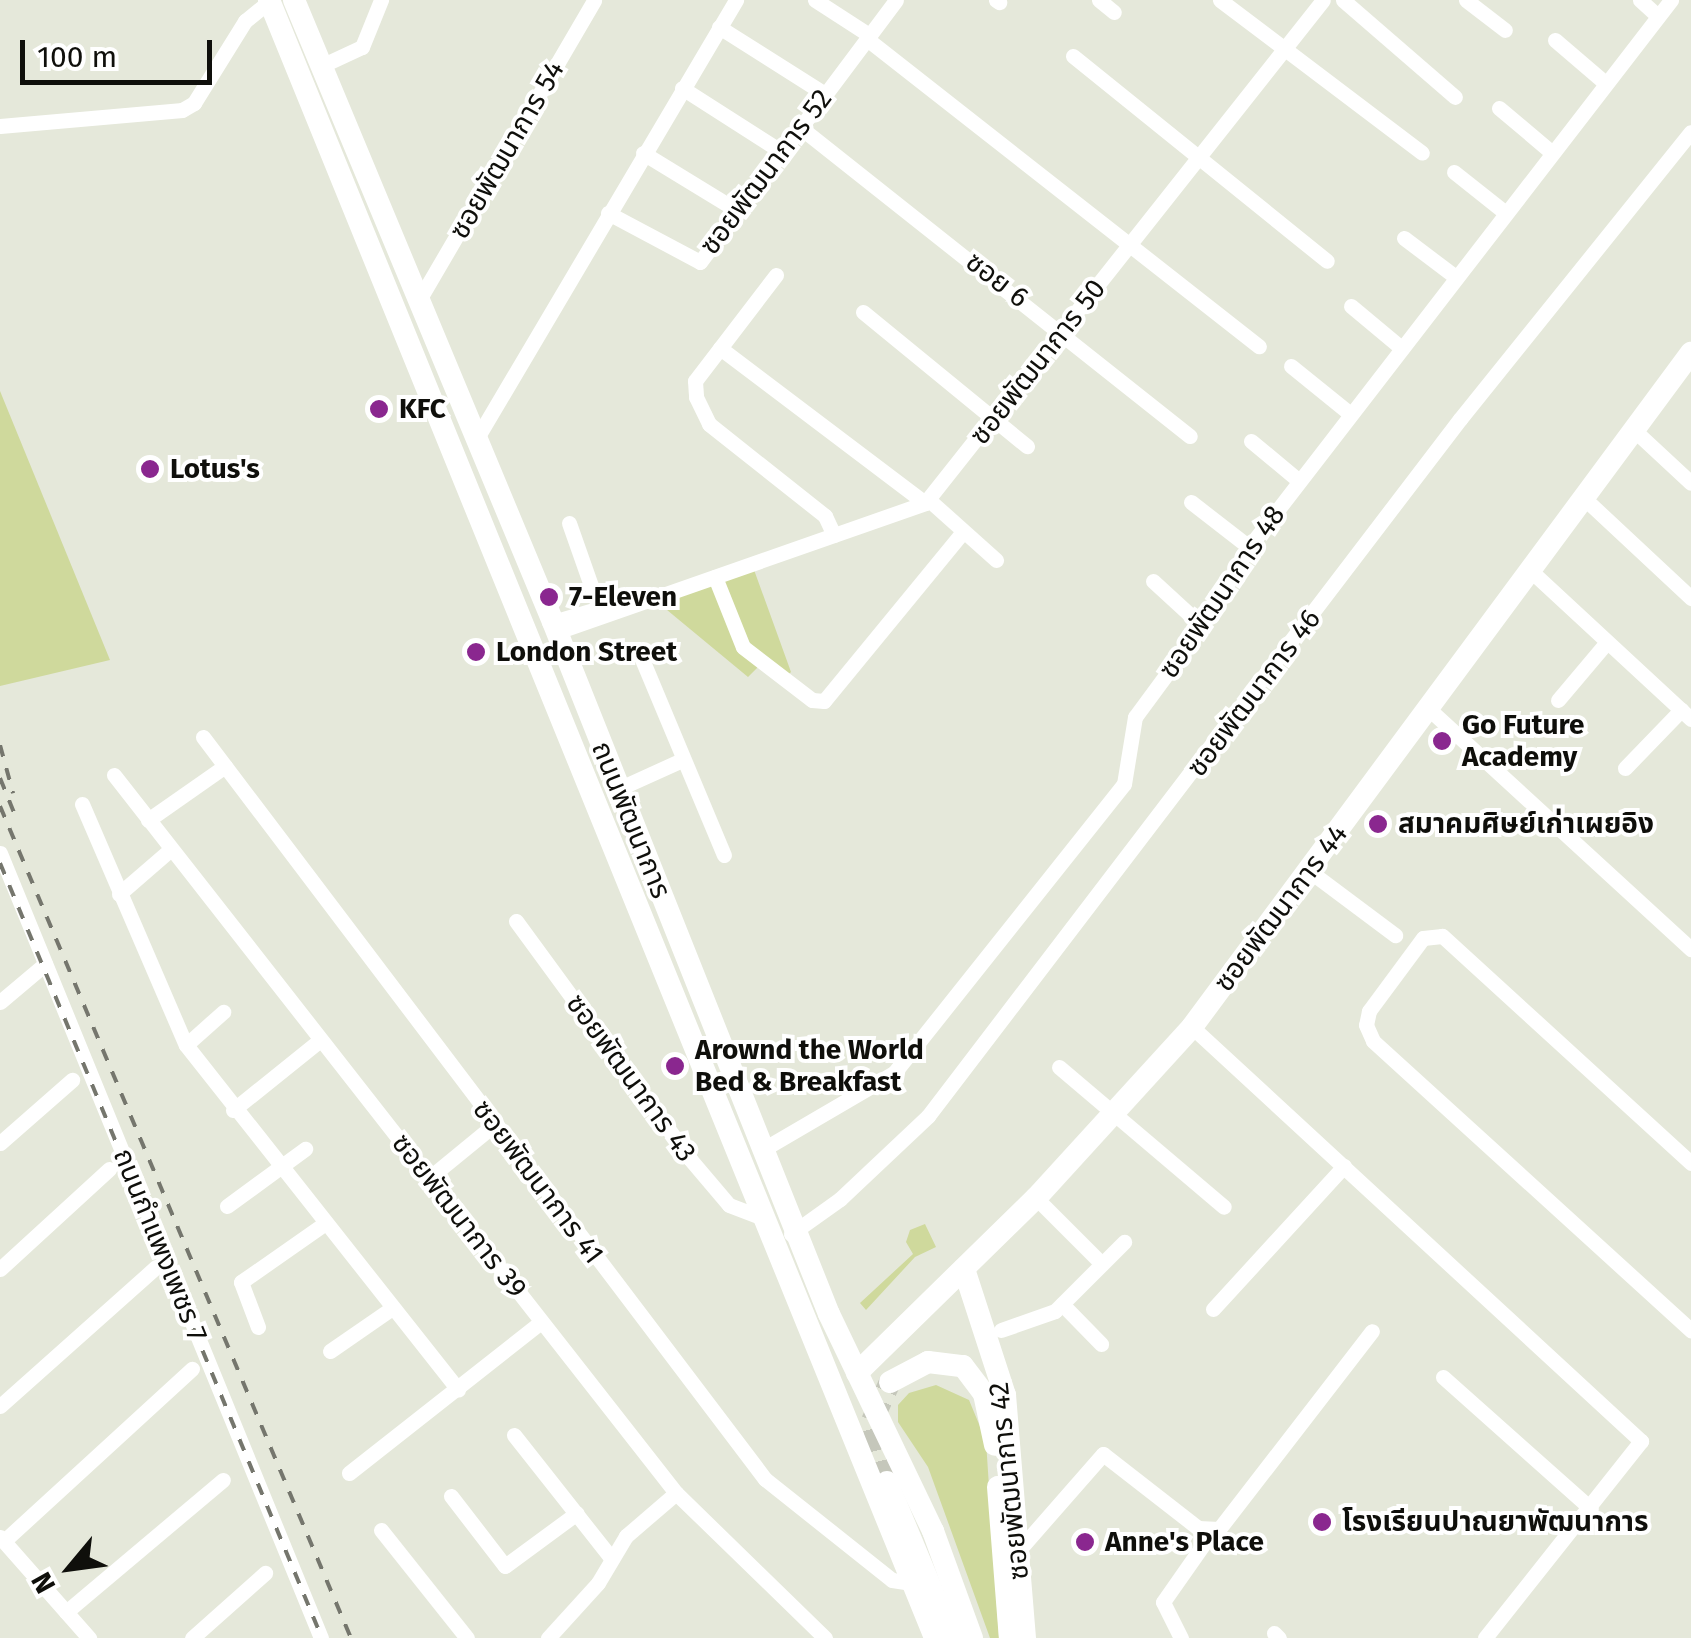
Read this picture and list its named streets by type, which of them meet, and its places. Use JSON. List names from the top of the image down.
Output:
{
  "streets": {
    "main road": ["ถนนพัฒนาการ", "ซอยพัฒนาการ 44", "ซอยพัฒนาการ 42"],
    "street": [
      "ซอยพัฒนาการ 54",
      "ซอยพัฒนาการ 52",
      "ซอย 6",
      "ซอยพัฒนาการ 50",
      "ซอยพัฒนาการ 48",
      "ซอยพัฒนาการ 46",
      "ซอยพัฒนาการ 43",
      "ซอยพัฒนาการ 41",
      "ซอยพัฒนาการ 39",
      "ถนนกำแพงเพชร 7"
    ]
  },
  "crossings": [
    ["ซอยพัฒนาการ 54", "ถนนพัฒนาการ"],
    ["ซอยพัฒนาการ 52", "ซอย 6"],
    ["ซอย 6", "ซอยพัฒนาการ 50"],
    ["ซอยพัฒนาการ 48", "ถนนพัฒนาการ"],
    ["ซอยพัฒนาการ 46", "ถนนพัฒนาการ"],
    ["ถนนพัฒนาการ", "ซอยพัฒนาการ 44"],
    ["ถนนพัฒนาการ", "ซอยพัฒนาการ 43"],
    ["ถนนพัฒนาการ", "ซอยพัฒนาการ 41"],
    ["ซอยพัฒนาการ 44", "ซอยพัฒนาการ 42"]
  ],
  "places": [
    "KFC",
    "Lotus's",
    "7-Eleven",
    "London Street",
    "Go Future Academy",
    "สมาคมศิษย์เก่าเผยอิง",
    "Arownd the World Bed & Breakfast",
    "โรงเรียนปาณยาพัฒนาการ",
    "Anne's Place"
  ],
  "scale_bar": "100 m",
  "north": "bottom left"
}
